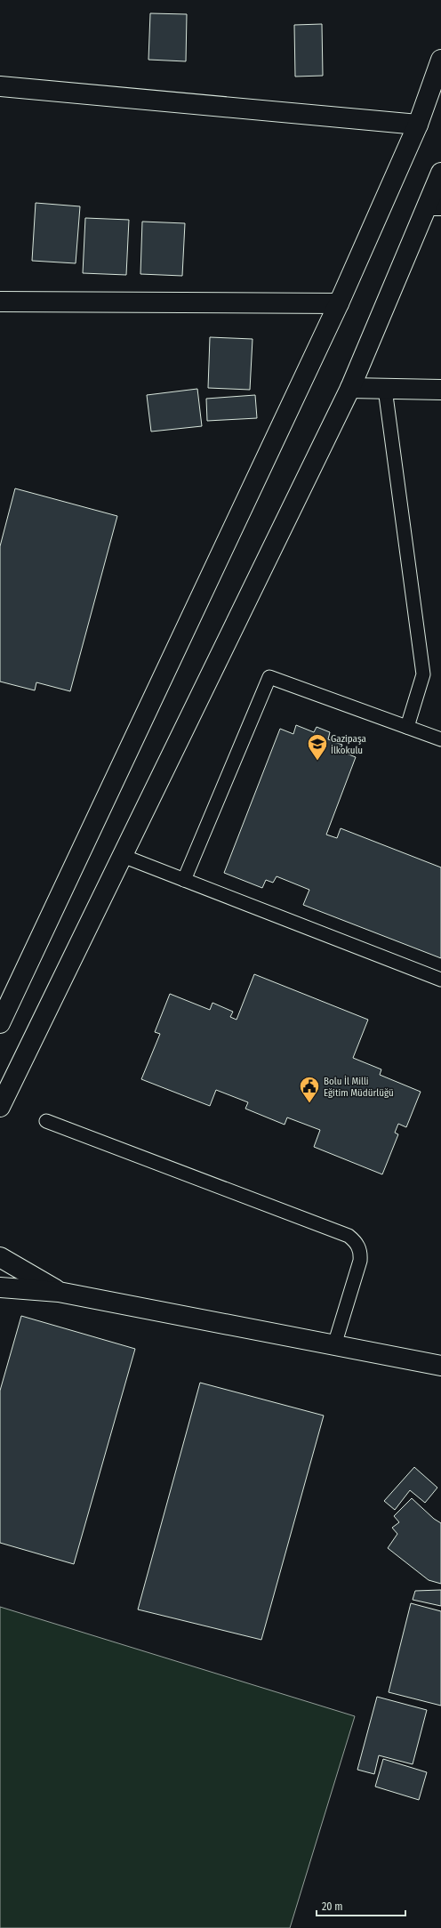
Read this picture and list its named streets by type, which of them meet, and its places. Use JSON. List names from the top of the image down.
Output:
{
  "places": {
    "school or university": ["Gazipaşa İlkokulu"],
    "public building": ["Bolu İl Milli Eğitim Müdürlüğü"]
  },
  "scale_bar": "20 m"
}
